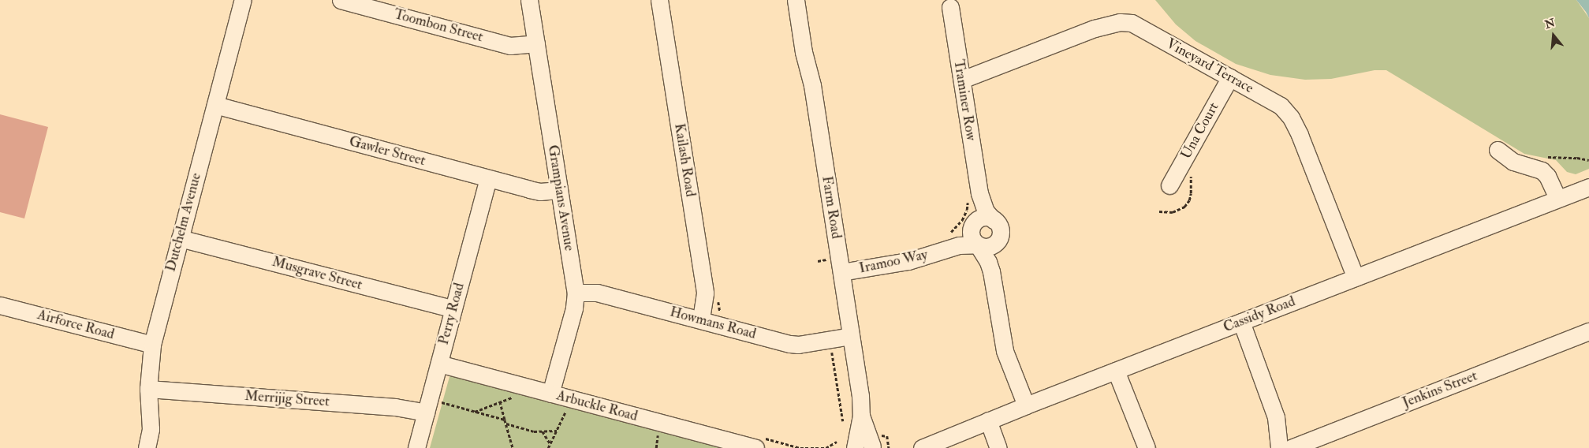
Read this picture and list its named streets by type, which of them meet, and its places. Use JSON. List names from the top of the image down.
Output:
{
  "streets": {
    "street": [
      "Toombon Street",
      "Vineyard Terrace",
      "Traminer Row",
      "Una Court",
      "Gawler Street",
      "Kailash Road",
      "Grampians Avenue",
      "Farm Road",
      "Dutchelm Avenue",
      "Iramoo Way",
      "Musgrave Street",
      "Perry Road",
      "Cassidy Road",
      "Howmans Road",
      "Airforce Road",
      "Jenkins Street",
      "Merrijig Street",
      "Arbuckle Road"
    ]
  },
  "crossings": [
    ["Toombon Street", "Grampians Avenue"],
    ["Vineyard Terrace", "Traminer Row"],
    ["Vineyard Terrace", "Una Court"],
    ["Vineyard Terrace", "Cassidy Road"],
    ["Traminer Row", "Iramoo Way"],
    ["Gawler Street", "Grampians Avenue"],
    ["Gawler Street", "Dutchelm Avenue"],
    ["Gawler Street", "Perry Road"],
    ["Kailash Road", "Howmans Road"],
    ["Grampians Avenue", "Howmans Road"],
    ["Grampians Avenue", "Arbuckle Road"],
    ["Farm Road", "Iramoo Way"],
    ["Farm Road", "Howmans Road"],
    ["Dutchelm Avenue", "Musgrave Street"],
    ["Dutchelm Avenue", "Airforce Road"],
    ["Dutchelm Avenue", "Merrijig Street"],
    ["Musgrave Street", "Perry Road"],
    ["Perry Road", "Merrijig Street"],
    ["Perry Road", "Arbuckle Road"]
  ],
  "north": "top"
}
